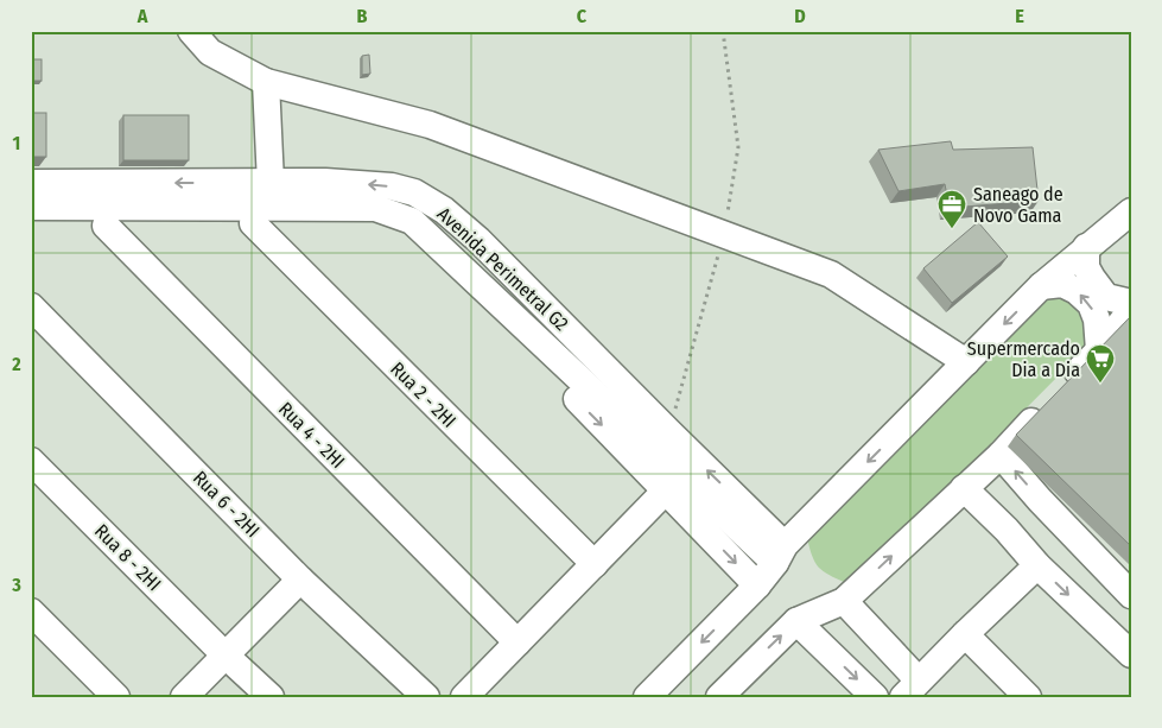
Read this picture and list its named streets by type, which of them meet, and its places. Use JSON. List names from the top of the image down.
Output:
{
  "streets": {
    "street": [
      "Avenida Perimetral G2",
      "Rua 2 - 2HI",
      "Rua 4 - 2HI",
      "Rua 6 - 2HI",
      "Rua 8 - 2HI"
    ]
  },
  "crossings": [
    ["Avenida Perimetral G2", "Rua 2 - 2HI"],
    ["Avenida Perimetral G2", "Rua 4 - 2HI"]
  ],
  "places": {
    "office": ["Saneago de Novo Gama"],
    "supermarket": ["Supermercado Dia a Dia"]
  },
  "grid": {
    "columns": [
      "A",
      "B",
      "C",
      "D",
      "E"
    ],
    "rows": ["1", "2", "3"]
  }
}
